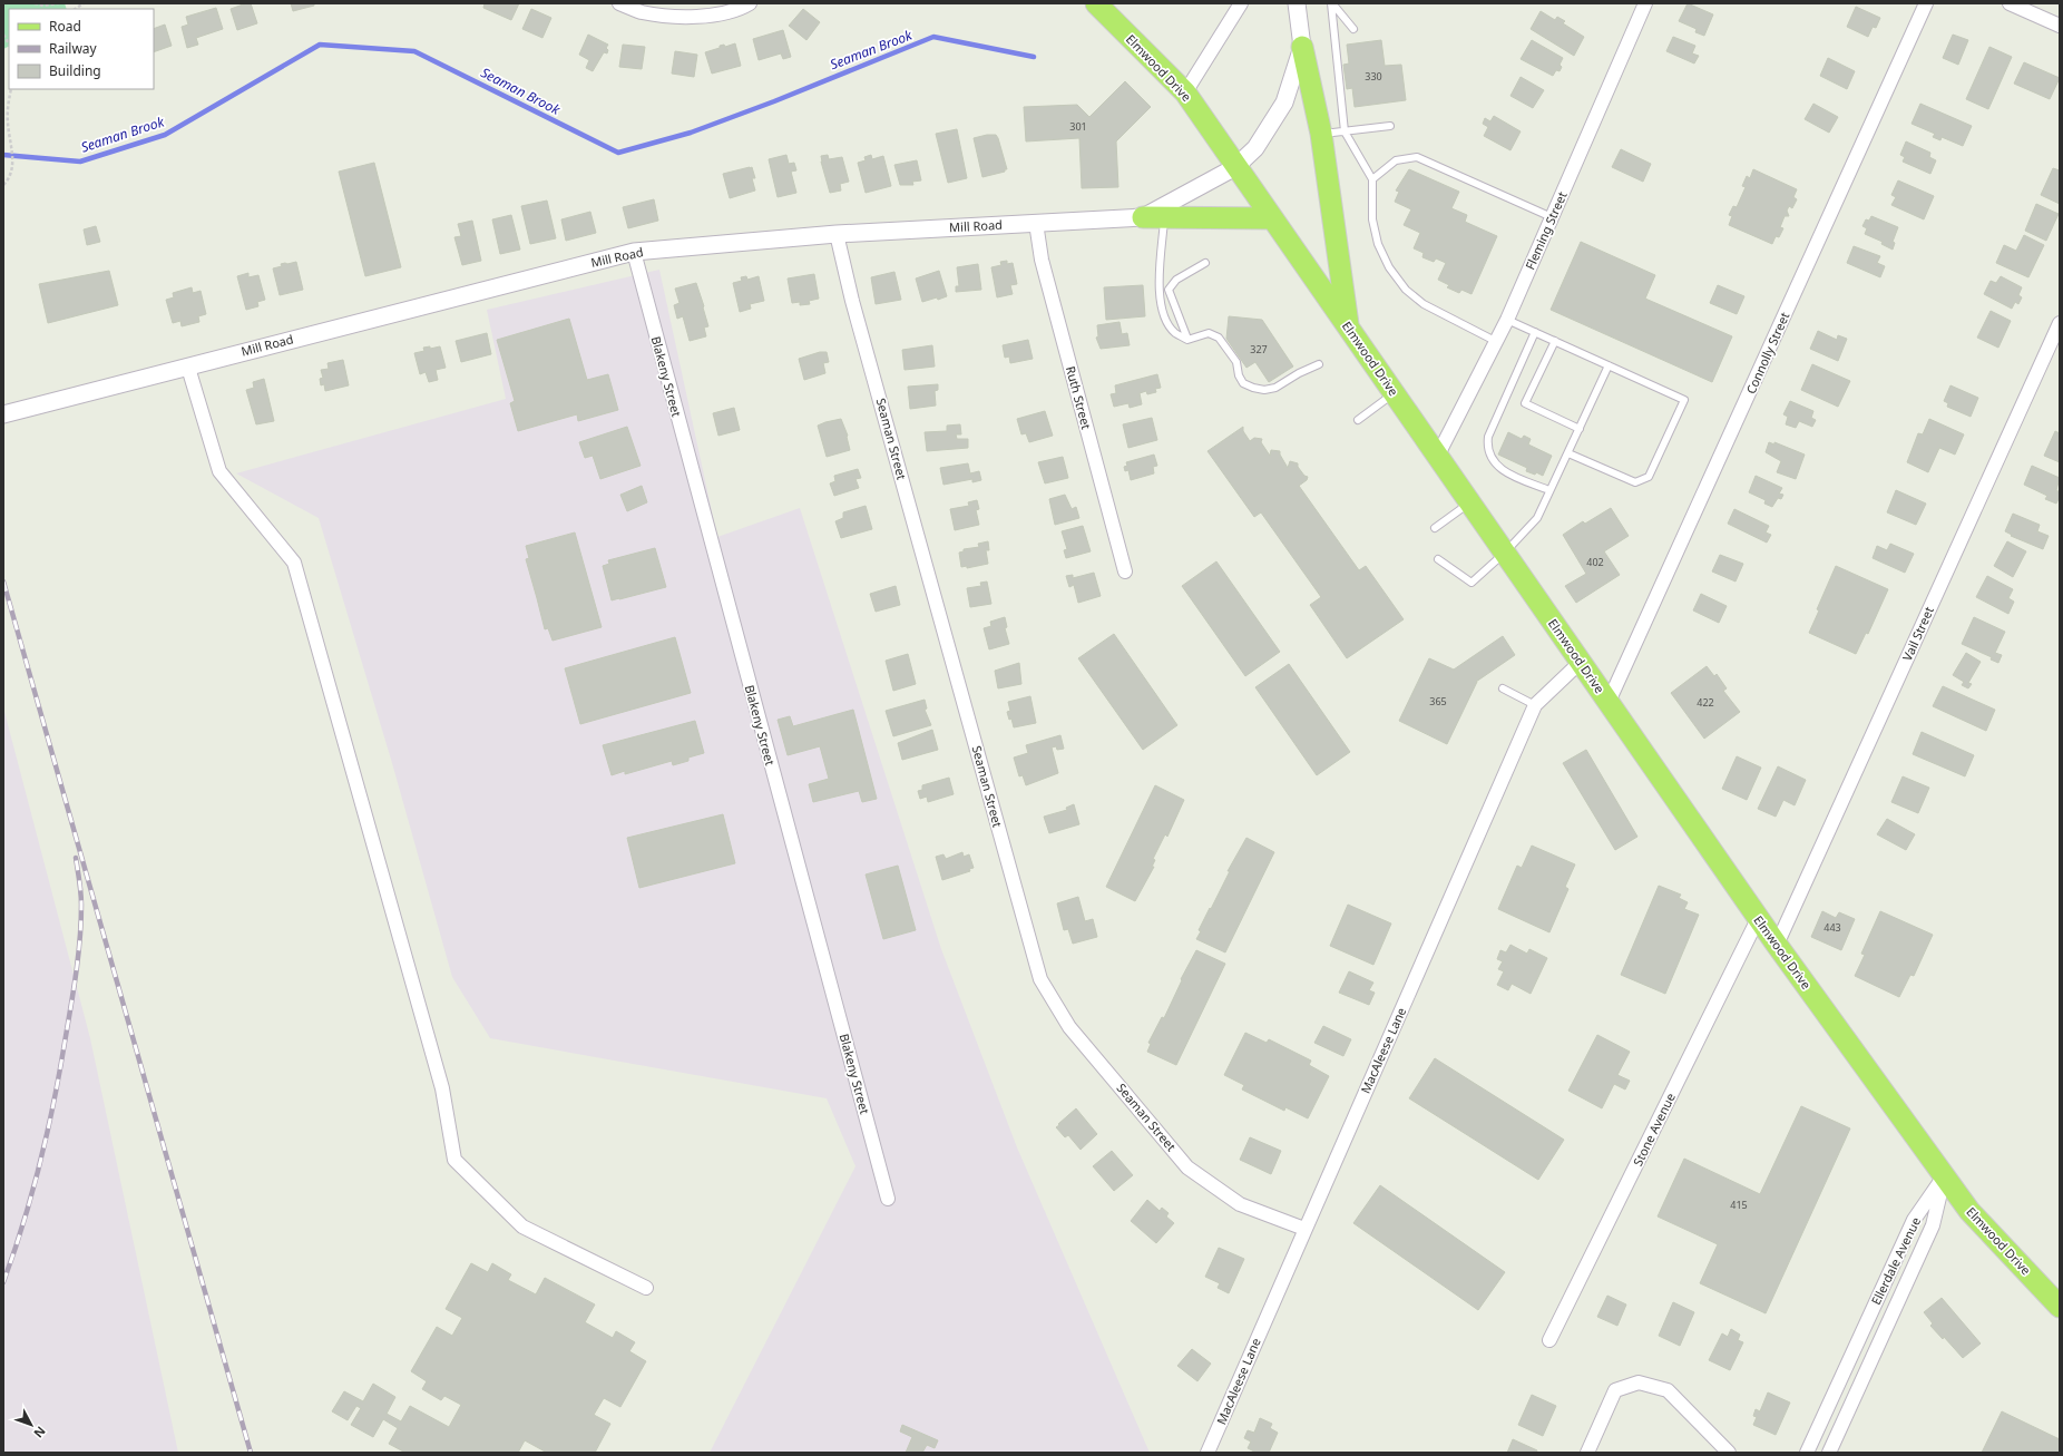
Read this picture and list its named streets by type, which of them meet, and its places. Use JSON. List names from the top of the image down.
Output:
{
  "streets": {
    "main road": ["Elmwood Drive"],
    "street": [
      "Mill Road",
      "Fleming Street",
      "Connolly Street",
      "Blakeny Street",
      "Ruth Street",
      "Seaman Street",
      "Vail Street",
      "MacAleese Lane",
      "Stone Avenue",
      "Ellerdale Avenue"
    ]
  },
  "crossings": [
    ["Elmwood Drive", "Mill Road"],
    ["Elmwood Drive", "Fleming Street"],
    ["Elmwood Drive", "Connolly Street"],
    ["Elmwood Drive", "Vail Street"],
    ["Elmwood Drive", "MacAleese Lane"],
    ["Elmwood Drive", "Stone Avenue"],
    ["Elmwood Drive", "Ellerdale Avenue"],
    ["Mill Road", "Blakeny Street"],
    ["Mill Road", "Ruth Street"],
    ["Mill Road", "Seaman Street"],
    ["Seaman Street", "MacAleese Lane"]
  ],
  "water": ["Seaman Brook"],
  "house_numbers": [
    "330",
    "301",
    "327",
    "402",
    "365",
    "422",
    "443",
    "415"
  ],
  "legend": ["Road", "Railway", "Building"],
  "north": "bottom right"
}
